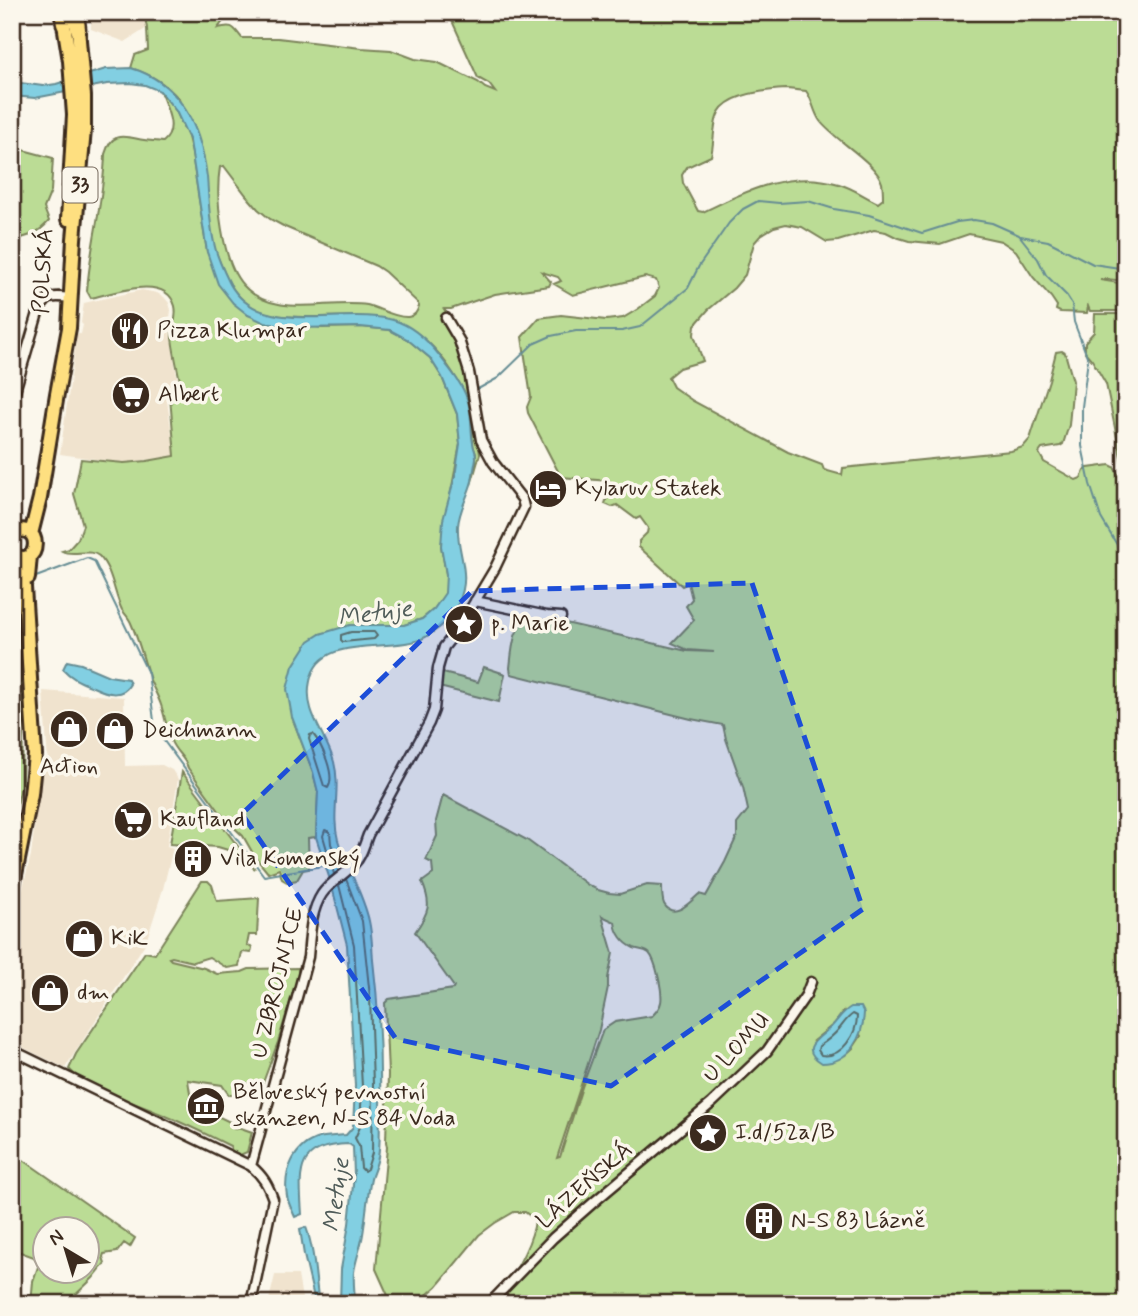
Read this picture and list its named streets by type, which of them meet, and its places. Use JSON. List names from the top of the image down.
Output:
{
  "streets": {
    "main road": ["33", "POLSKÁ"],
    "street": ["U ZBROJNICE", "U LOMU", "LÁZEŇSKÁ"]
  },
  "crossings": [
    ["U LOMU", "LÁZEŇSKÁ"]
  ],
  "water": ["Metuje"],
  "places": {
    "restaurant": ["Pizza Klumpar"],
    "supermarket": ["Albert", "Kaufland"],
    "hotel": ["Kylaruv Statek"],
    "place": ["p. Marie", "I.d/52a/B"],
    "shop": [
      "Action",
      "Deichmann",
      "KiK",
      "dm"
    ],
    "building": ["Vila Komenský", "N-S 83 Lázně"],
    "museum": ["Běloveský pevnostní skanzen, N-S 84 Voda"]
  },
  "north": "top left"
}
